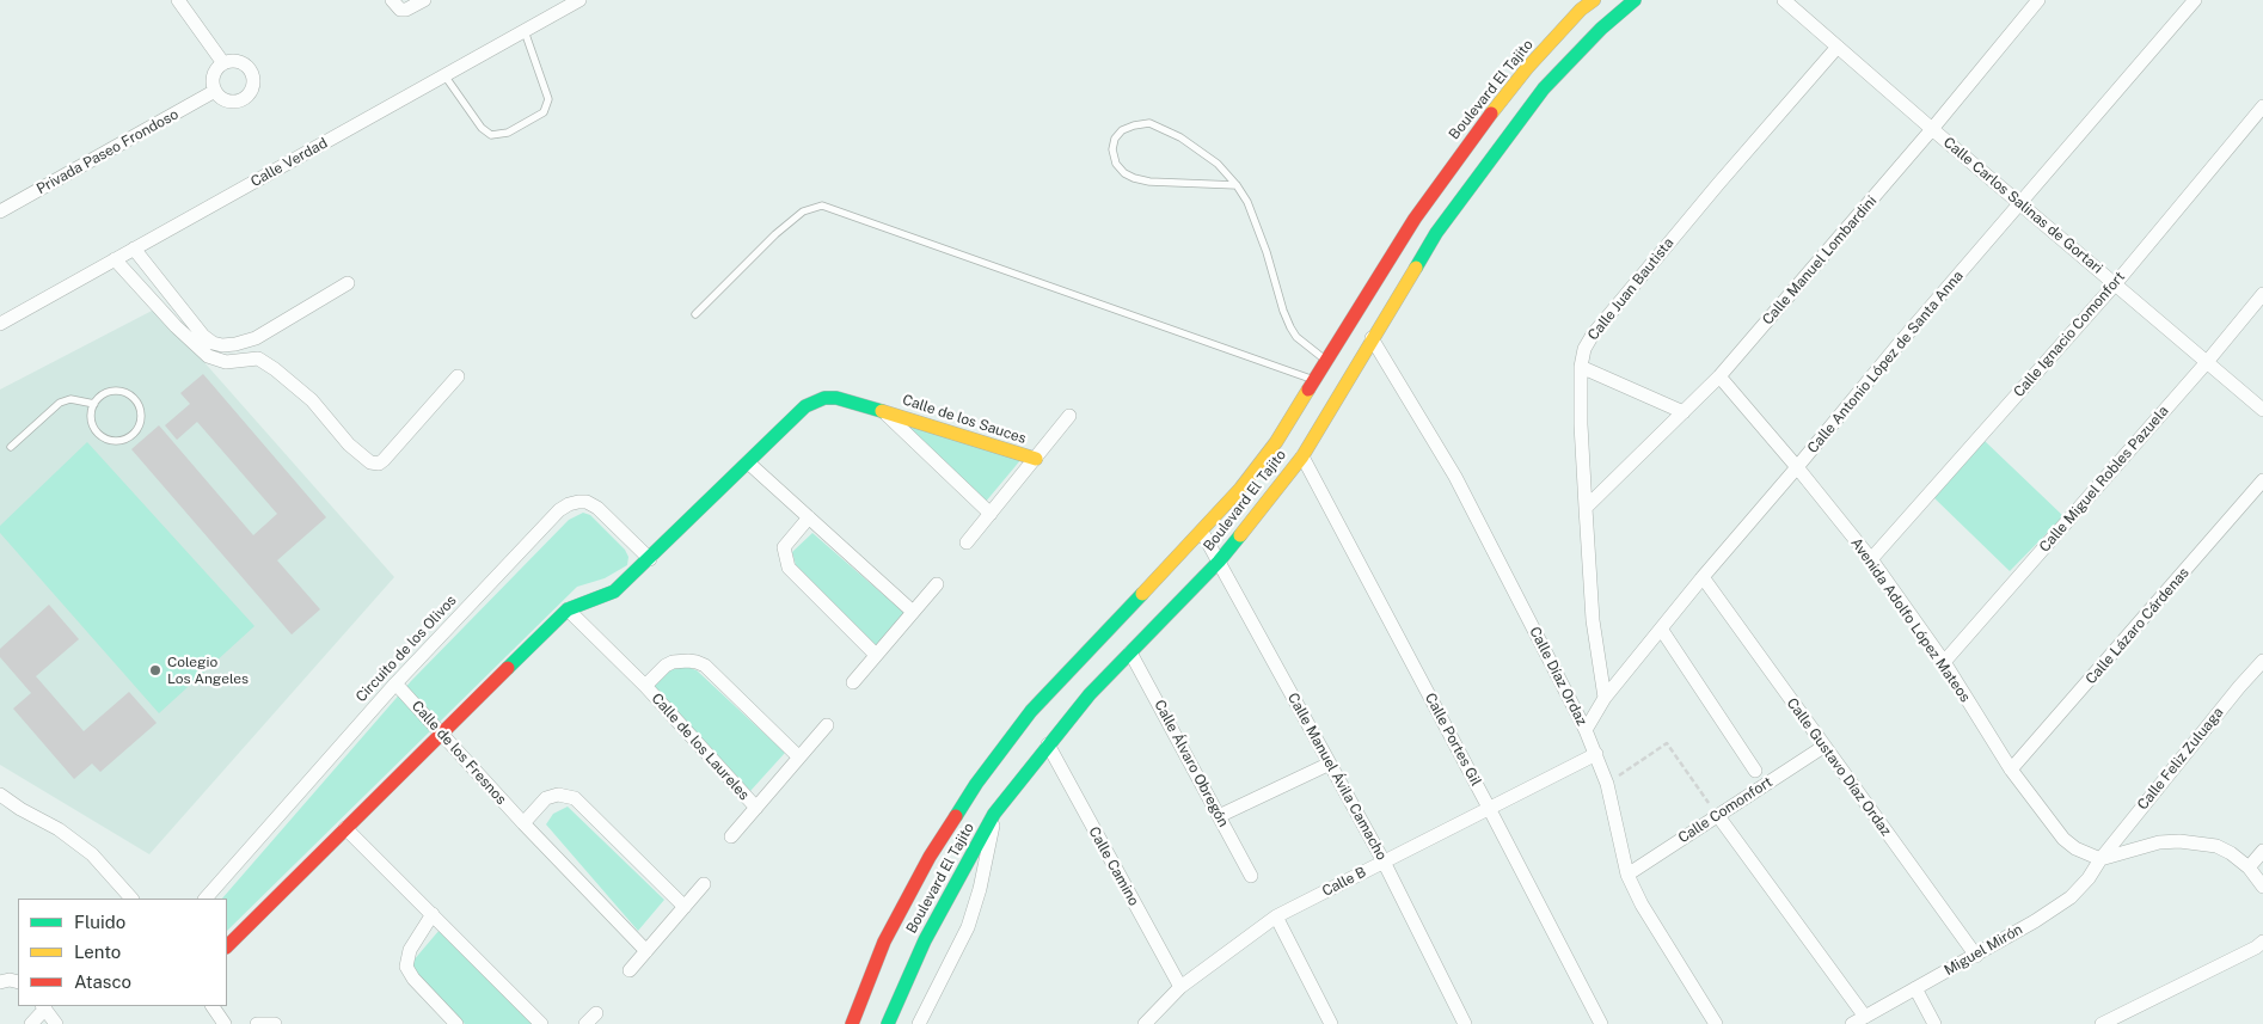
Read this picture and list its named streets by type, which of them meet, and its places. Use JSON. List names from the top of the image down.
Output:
{
  "streets": {
    "main road": ["Boulevard El Tajito", "Calle de los Sauces"],
    "street": [
      "Privada Paseo Frondoso",
      "Calle Verdad",
      "Calle Carlos Salinas de Gortari",
      "Calle Manuel Lombardini",
      "Calle Juan Bautista",
      "Calle Ignacio Comonfort",
      "Calle Antonio López de Santa Anna",
      "Calle Miguel Robles Pazuela",
      "Avenida Adolfo López Mateos",
      "Calle Lázaro Cárdenas",
      "Circuito de los Olivos",
      "Calle Díaz Ordaz",
      "Calle Portes Gil",
      "Calle de los Laureles",
      "Calle de los Fresnos",
      "Calle Feliz Zuluaga",
      "Calle Álvaro Obregón",
      "Calle Gustavo Díaz Ordaz",
      "Calle Manuel Ávila Camacho",
      "Calle Comonfort",
      "Calle Camino",
      "Calle B",
      "Miguel Mirón"
    ]
  },
  "crossings": [
    ["Boulevard El Tajito", "Calle Díaz Ordaz"],
    ["Boulevard El Tajito", "Calle Portes Gil"],
    ["Boulevard El Tajito", "Calle Álvaro Obregón"],
    ["Boulevard El Tajito", "Calle Manuel Ávila Camacho"],
    ["Boulevard El Tajito", "Calle Camino"],
    ["Calle Carlos Salinas de Gortari", "Calle Manuel Lombardini"],
    ["Calle Carlos Salinas de Gortari", "Calle Juan Bautista"],
    ["Calle Carlos Salinas de Gortari", "Calle Ignacio Comonfort"],
    ["Calle Carlos Salinas de Gortari", "Calle Antonio López de Santa Anna"],
    ["Calle Carlos Salinas de Gortari", "Calle Miguel Robles Pazuela"],
    ["Calle Manuel Lombardini", "Calle Juan Bautista"],
    ["Calle Manuel Lombardini", "Avenida Adolfo López Mateos"],
    ["Calle Juan Bautista", "Calle Antonio López de Santa Anna"],
    ["Calle Ignacio Comonfort", "Avenida Adolfo López Mateos"],
    ["Calle Antonio López de Santa Anna", "Avenida Adolfo López Mateos"],
    ["Calle Antonio López de Santa Anna", "Calle Díaz Ordaz"],
    ["Calle Antonio López de Santa Anna", "Calle Gustavo Díaz Ordaz"],
    ["Calle Miguel Robles Pazuela", "Avenida Adolfo López Mateos"],
    ["Avenida Adolfo López Mateos", "Calle Lázaro Cárdenas"],
    ["Avenida Adolfo López Mateos", "Calle Feliz Zuluaga"],
    ["Avenida Adolfo López Mateos", "Miguel Mirón"],
    ["Circuito de los Olivos", "Calle de los Fresnos"],
    ["Calle Díaz Ordaz", "Calle Comonfort"],
    ["Calle Díaz Ordaz", "Calle B"],
    ["Calle Portes Gil", "Calle B"],
    ["Calle Feliz Zuluaga", "Miguel Mirón"],
    ["Calle Gustavo Díaz Ordaz", "Calle Comonfort"],
    ["Calle Gustavo Díaz Ordaz", "Miguel Mirón"],
    ["Calle Manuel Ávila Camacho", "Calle B"],
    ["Calle Camino", "Calle B"]
  ],
  "places": ["Colegio Los Angeles"],
  "legend": ["Fluido", "Lento", "Atasco"]
}
